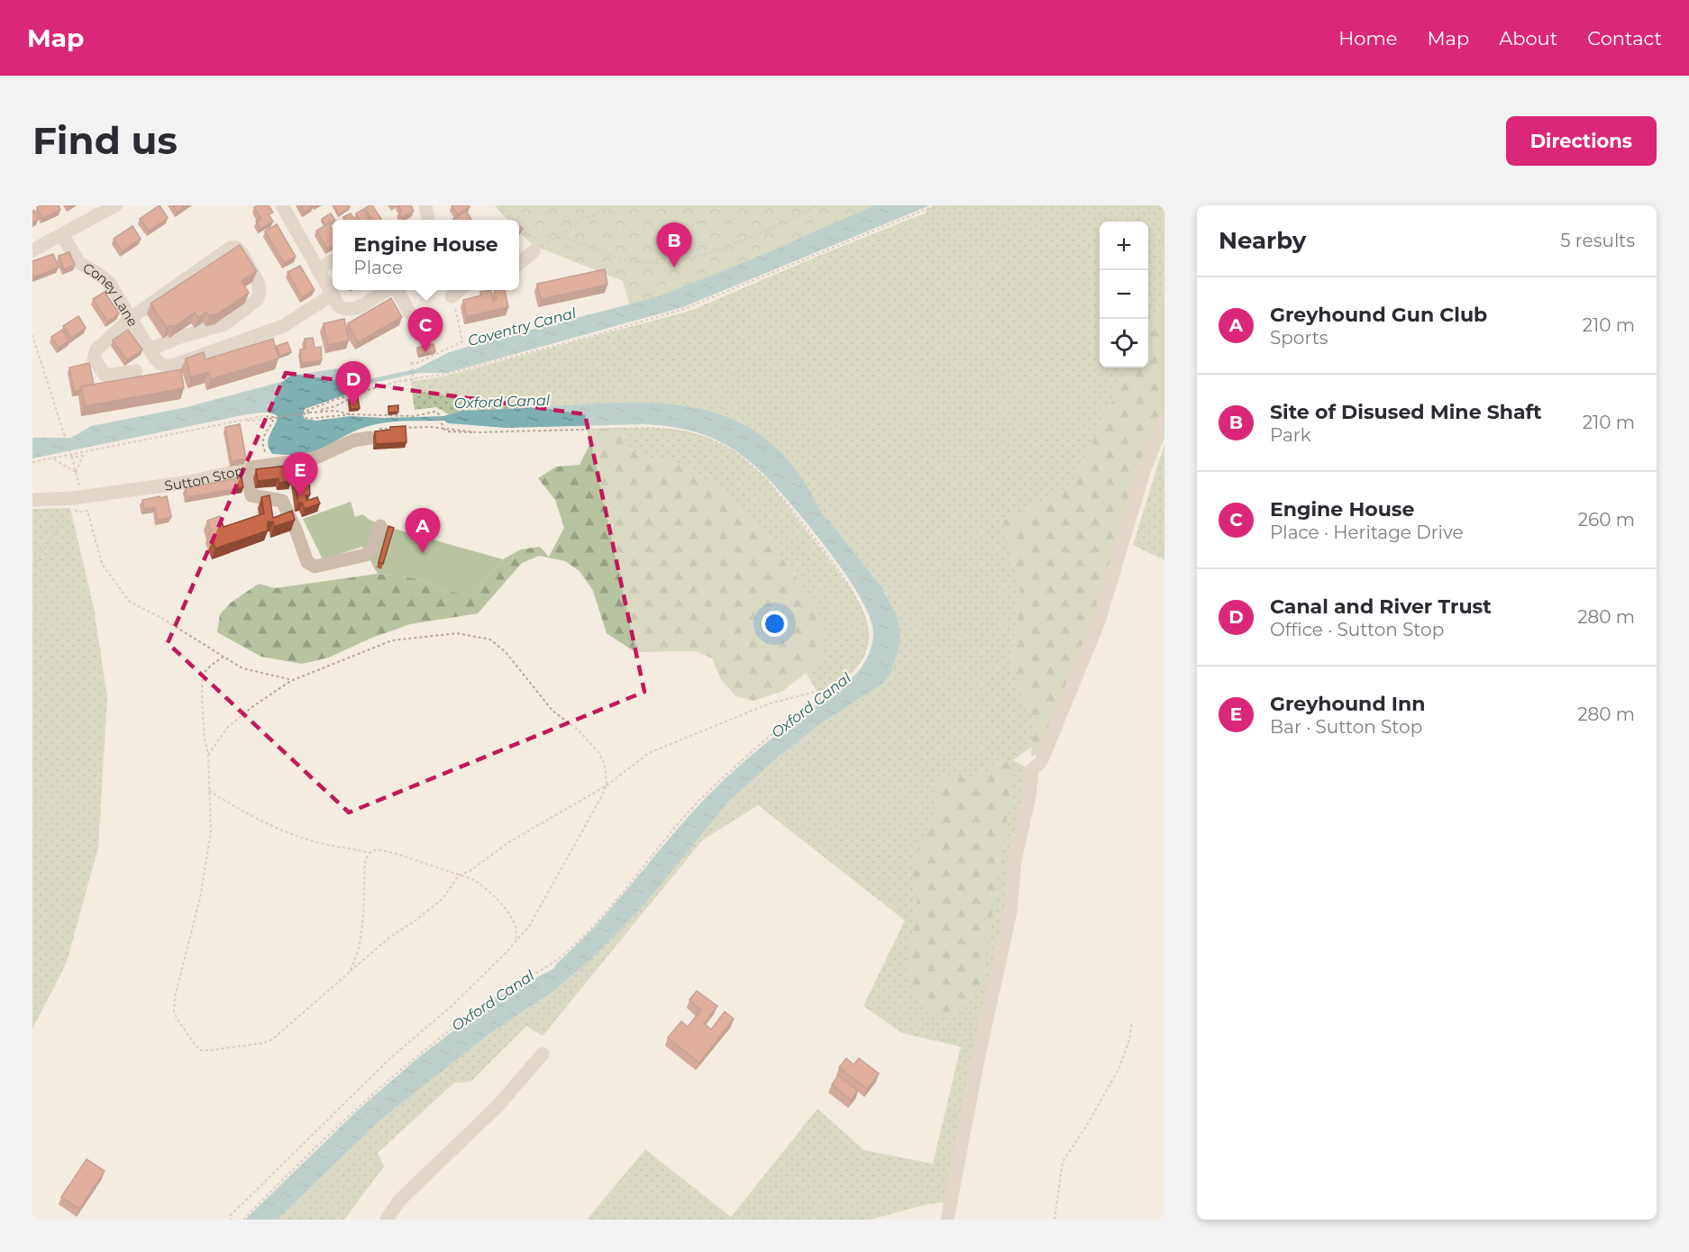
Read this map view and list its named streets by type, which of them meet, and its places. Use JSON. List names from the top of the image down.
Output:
{
  "streets": {
    "street": ["Coney Lane", "Sutton Stop"]
  },
  "water": ["Coventry Canal", "Oxford Canal"],
  "page": {
    "header": "Map",
    "nav": [
      "Home",
      "Map",
      "About",
      "Contact"
    ],
    "buttons": "Directions",
    "title": "Find us",
    "heading": ["Nearby", "5 results"],
    "popup": ["Engine House", "Place"],
    "map_buttons": ["+", "−"],
    "pins": [
      "B",
      "C",
      "D",
      "E",
      "A"
    ],
    "list": [
      {
        "mark": "A",
        "name": "Greyhound Gun Club",
        "note": "Sports",
        "value": "210 m"
      },
      {
        "mark": "B",
        "name": "Site of Disused Mine Shaft",
        "note": "Park",
        "value": "210 m"
      },
      {
        "mark": "C",
        "name": "Engine House",
        "note": "Place · Heritage Drive",
        "value": "260 m"
      },
      {
        "mark": "D",
        "name": "Canal and River Trust",
        "note": "Office · Sutton Stop",
        "value": "280 m"
      },
      {
        "mark": "E",
        "name": "Greyhound Inn",
        "note": "Bar · Sutton Stop",
        "value": "280 m"
      }
    ]
  }
}
